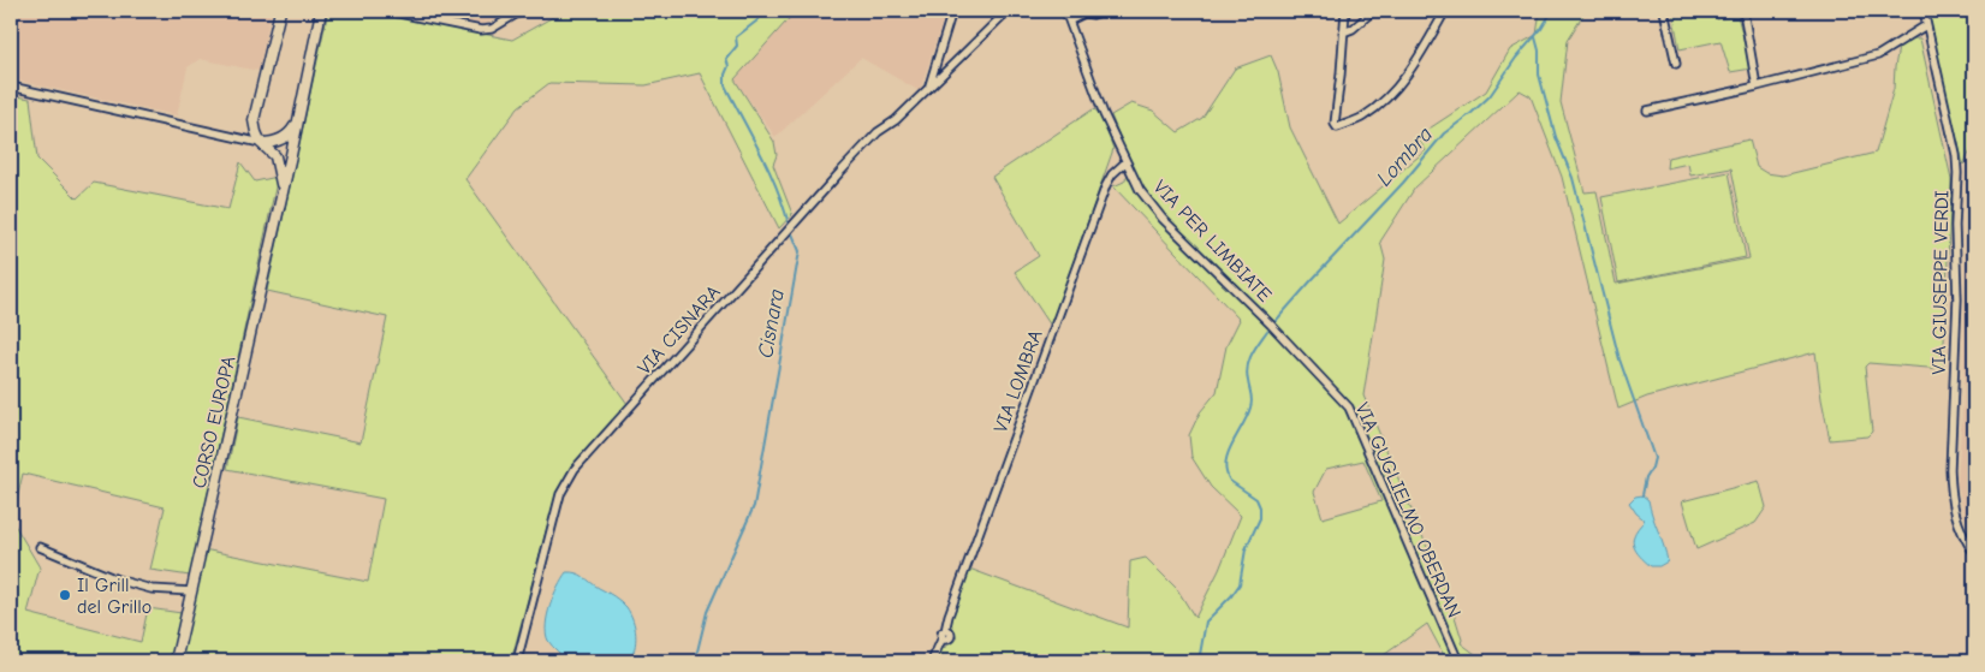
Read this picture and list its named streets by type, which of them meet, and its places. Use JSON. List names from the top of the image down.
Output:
{
  "streets": {
    "street": [
      "VIA PER LIMBIATE",
      "VIA GIUSEPPE VERDI",
      "VIA CISNARA",
      "VIA LOMBRA",
      "CORSO EUROPA",
      "VIA GUGLIELMO OBERDAN"
    ]
  },
  "crossings": [
    ["VIA PER LIMBIATE", "VIA LOMBRA"],
    ["VIA PER LIMBIATE", "VIA GUGLIELMO OBERDAN"]
  ],
  "water": ["Lombra", "Cisnara"],
  "places": ["Il Grill del Grillo"]
}
